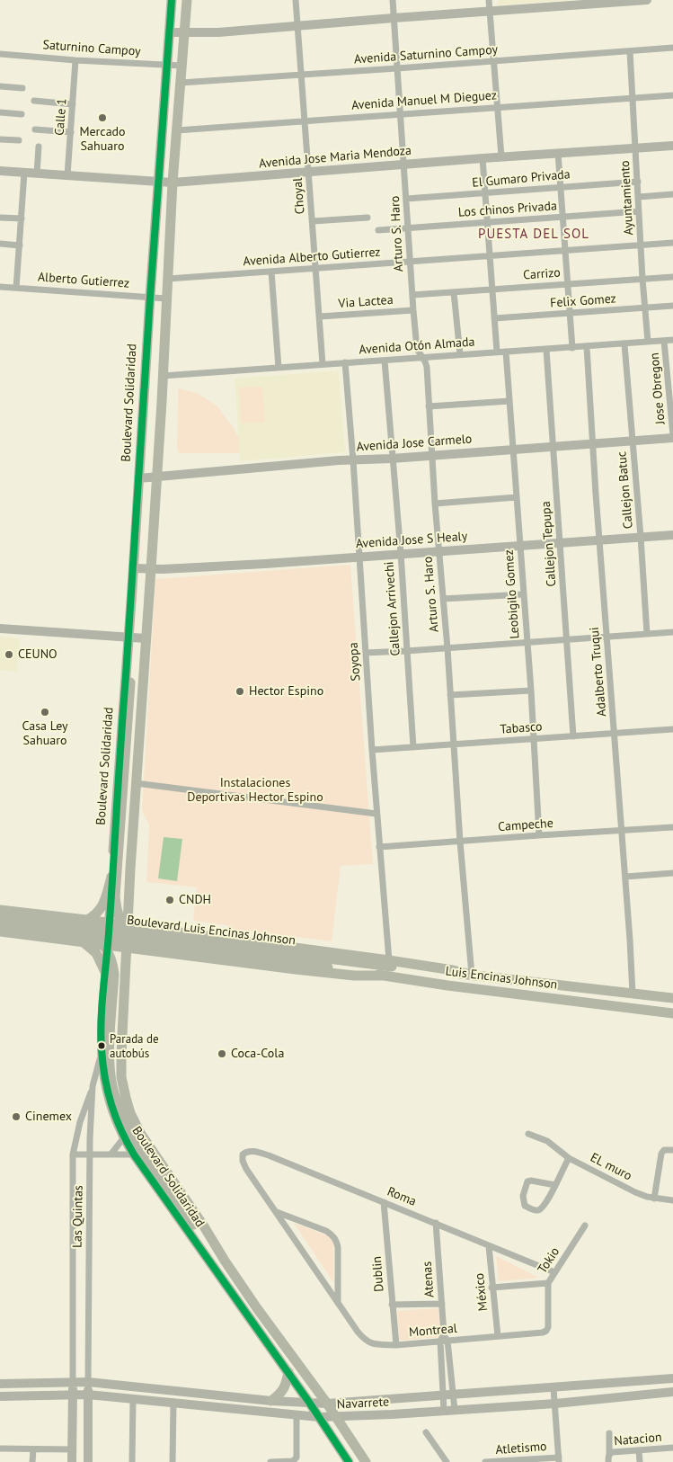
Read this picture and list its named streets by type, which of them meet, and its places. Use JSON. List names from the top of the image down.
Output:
{
  "streets": {
    "main road": ["Boulevard Solidaridad", "Boulevard Luis Encinas Johnson", "Luis Encinas Johnson"],
    "street": [
      "Saturnino Campoy",
      "Avenida Saturnino Campoy",
      "Avenida Manuel M Dieguez",
      "Calle 1",
      "Avenida Jose Maria Mendoza",
      "El Gumaro Privada",
      "Choyal",
      "Ayuntamiento",
      "Los chinos Privada",
      "Arturo S. Haro",
      "Avenida Alberto Gutierrez",
      "Carrizo",
      "Alberto Gutierrez",
      "Felix Gomez",
      "Via Lactea",
      "Avenida Otón Almada",
      "Jose Obregon",
      "Avenida Jose Carmelo",
      "Callejon Batuc",
      "Avenida Jose S Healy",
      "Callejon Tepupa",
      "Leobigilo Gomez",
      "Callejon Arrivechi",
      "Soyopa",
      "Adalberto Truqui",
      "Tabasco",
      "Campeche",
      "EL muro",
      "Roma",
      "Las Quintas",
      "Tokio",
      "Dublin",
      "Atenas",
      "México",
      "Montreal",
      "Navarrete",
      "Natacion",
      "Atletismo"
    ]
  },
  "crossings": [
    ["Saturnino Campoy", "Calle 1"],
    ["Saturnino Campoy", "Boulevard Solidaridad"],
    ["Avenida Saturnino Campoy", "Choyal"],
    ["Avenida Saturnino Campoy", "Ayuntamiento"],
    ["Avenida Saturnino Campoy", "Arturo S. Haro"],
    ["Avenida Saturnino Campoy", "Boulevard Solidaridad"],
    ["Avenida Manuel M Dieguez", "Choyal"],
    ["Avenida Manuel M Dieguez", "Ayuntamiento"],
    ["Avenida Manuel M Dieguez", "Arturo S. Haro"],
    ["Avenida Manuel M Dieguez", "Boulevard Solidaridad"],
    ["Calle 1", "Avenida Jose Maria Mendoza"],
    ["Avenida Jose Maria Mendoza", "Choyal"],
    ["Avenida Jose Maria Mendoza", "Ayuntamiento"],
    ["Avenida Jose Maria Mendoza", "Arturo S. Haro"],
    ["Avenida Jose Maria Mendoza", "Boulevard Solidaridad"],
    ["El Gumaro Privada", "Ayuntamiento"],
    ["El Gumaro Privada", "Arturo S. Haro"],
    ["Choyal", "Avenida Alberto Gutierrez"],
    ["Choyal", "Via Lactea"],
    ["Choyal", "Avenida Otón Almada"],
    ["Ayuntamiento", "Los chinos Privada"],
    ["Ayuntamiento", "Avenida Alberto Gutierrez"],
    ["Ayuntamiento", "Carrizo"],
    ["Ayuntamiento", "Felix Gomez"],
    ["Ayuntamiento", "Avenida Otón Almada"],
    ["Los chinos Privada", "Arturo S. Haro"],
    ["Arturo S. Haro", "Avenida Alberto Gutierrez"],
    ["Arturo S. Haro", "Carrizo"],
    ["Arturo S. Haro", "Via Lactea"],
    ["Arturo S. Haro", "Avenida Otón Almada"],
    ["Arturo S. Haro", "Avenida Jose Carmelo"],
    ["Arturo S. Haro", "Avenida Jose S Healy"],
    ["Arturo S. Haro", "Tabasco"],
    ["Arturo S. Haro", "Campeche"],
    ["Arturo S. Haro", "Luis Encinas Johnson"],
    ["Avenida Alberto Gutierrez", "Boulevard Solidaridad"],
    ["Alberto Gutierrez", "Boulevard Solidaridad"],
    ["Avenida Otón Almada", "Jose Obregon"],
    ["Avenida Otón Almada", "Boulevard Solidaridad"],
    ["Avenida Otón Almada", "Callejon Batuc"],
    ["Avenida Otón Almada", "Callejon Tepupa"],
    ["Avenida Otón Almada", "Leobigilo Gomez"],
    ["Avenida Otón Almada", "Callejon Arrivechi"],
    ["Avenida Otón Almada", "Soyopa"],
    ["Avenida Otón Almada", "Adalberto Truqui"],
    ["Jose Obregon", "Avenida Jose Carmelo"],
    ["Boulevard Solidaridad", "Avenida Jose Carmelo"],
    ["Boulevard Solidaridad", "Avenida Jose S Healy"],
    ["Boulevard Solidaridad", "Las Quintas"],
    ["Boulevard Solidaridad", "Navarrete"],
    ["Avenida Jose Carmelo", "Callejon Batuc"],
    ["Avenida Jose Carmelo", "Callejon Tepupa"],
    ["Avenida Jose Carmelo", "Leobigilo Gomez"],
    ["Avenida Jose Carmelo", "Callejon Arrivechi"],
    ["Avenida Jose Carmelo", "Soyopa"],
    ["Avenida Jose Carmelo", "Adalberto Truqui"],
    ["Callejon Batuc", "Avenida Jose S Healy"],
    ["Avenida Jose S Healy", "Callejon Tepupa"],
    ["Avenida Jose S Healy", "Leobigilo Gomez"],
    ["Avenida Jose S Healy", "Callejon Arrivechi"],
    ["Avenida Jose S Healy", "Soyopa"],
    ["Avenida Jose S Healy", "Adalberto Truqui"],
    ["Callejon Tepupa", "Tabasco"],
    ["Leobigilo Gomez", "Tabasco"],
    ["Leobigilo Gomez", "Campeche"],
    ["Callejon Arrivechi", "Tabasco"],
    ["Soyopa", "Tabasco"],
    ["Soyopa", "Campeche"],
    ["Soyopa", "Boulevard Luis Encinas Johnson"],
    ["Soyopa", "Luis Encinas Johnson"],
    ["Adalberto Truqui", "Tabasco"],
    ["Adalberto Truqui", "Campeche"],
    ["Adalberto Truqui", "Luis Encinas Johnson"],
    ["Boulevard Luis Encinas Johnson", "Luis Encinas Johnson"],
    ["Roma", "Tokio"],
    ["Roma", "Dublin"],
    ["Roma", "Atenas"],
    ["Roma", "México"],
    ["Roma", "Montreal"],
    ["Las Quintas", "Navarrete"],
    ["Tokio", "México"],
    ["Tokio", "Montreal"],
    ["Dublin", "Montreal"],
    ["Atenas", "Montreal"],
    ["Atenas", "Navarrete"],
    ["México", "Montreal"]
  ],
  "districts": ["PUESTA DEL SOL"],
  "parks": ["Instalaciones Deportivas Hector Espino"],
  "places": [
    "Mercado Sahuaro",
    "CEUNO",
    "Hector Espino",
    "Casa Ley Sahuaro",
    "CNDH",
    "Parada de autobús",
    "Coca-Cola",
    "Cinemex"
  ]
}
